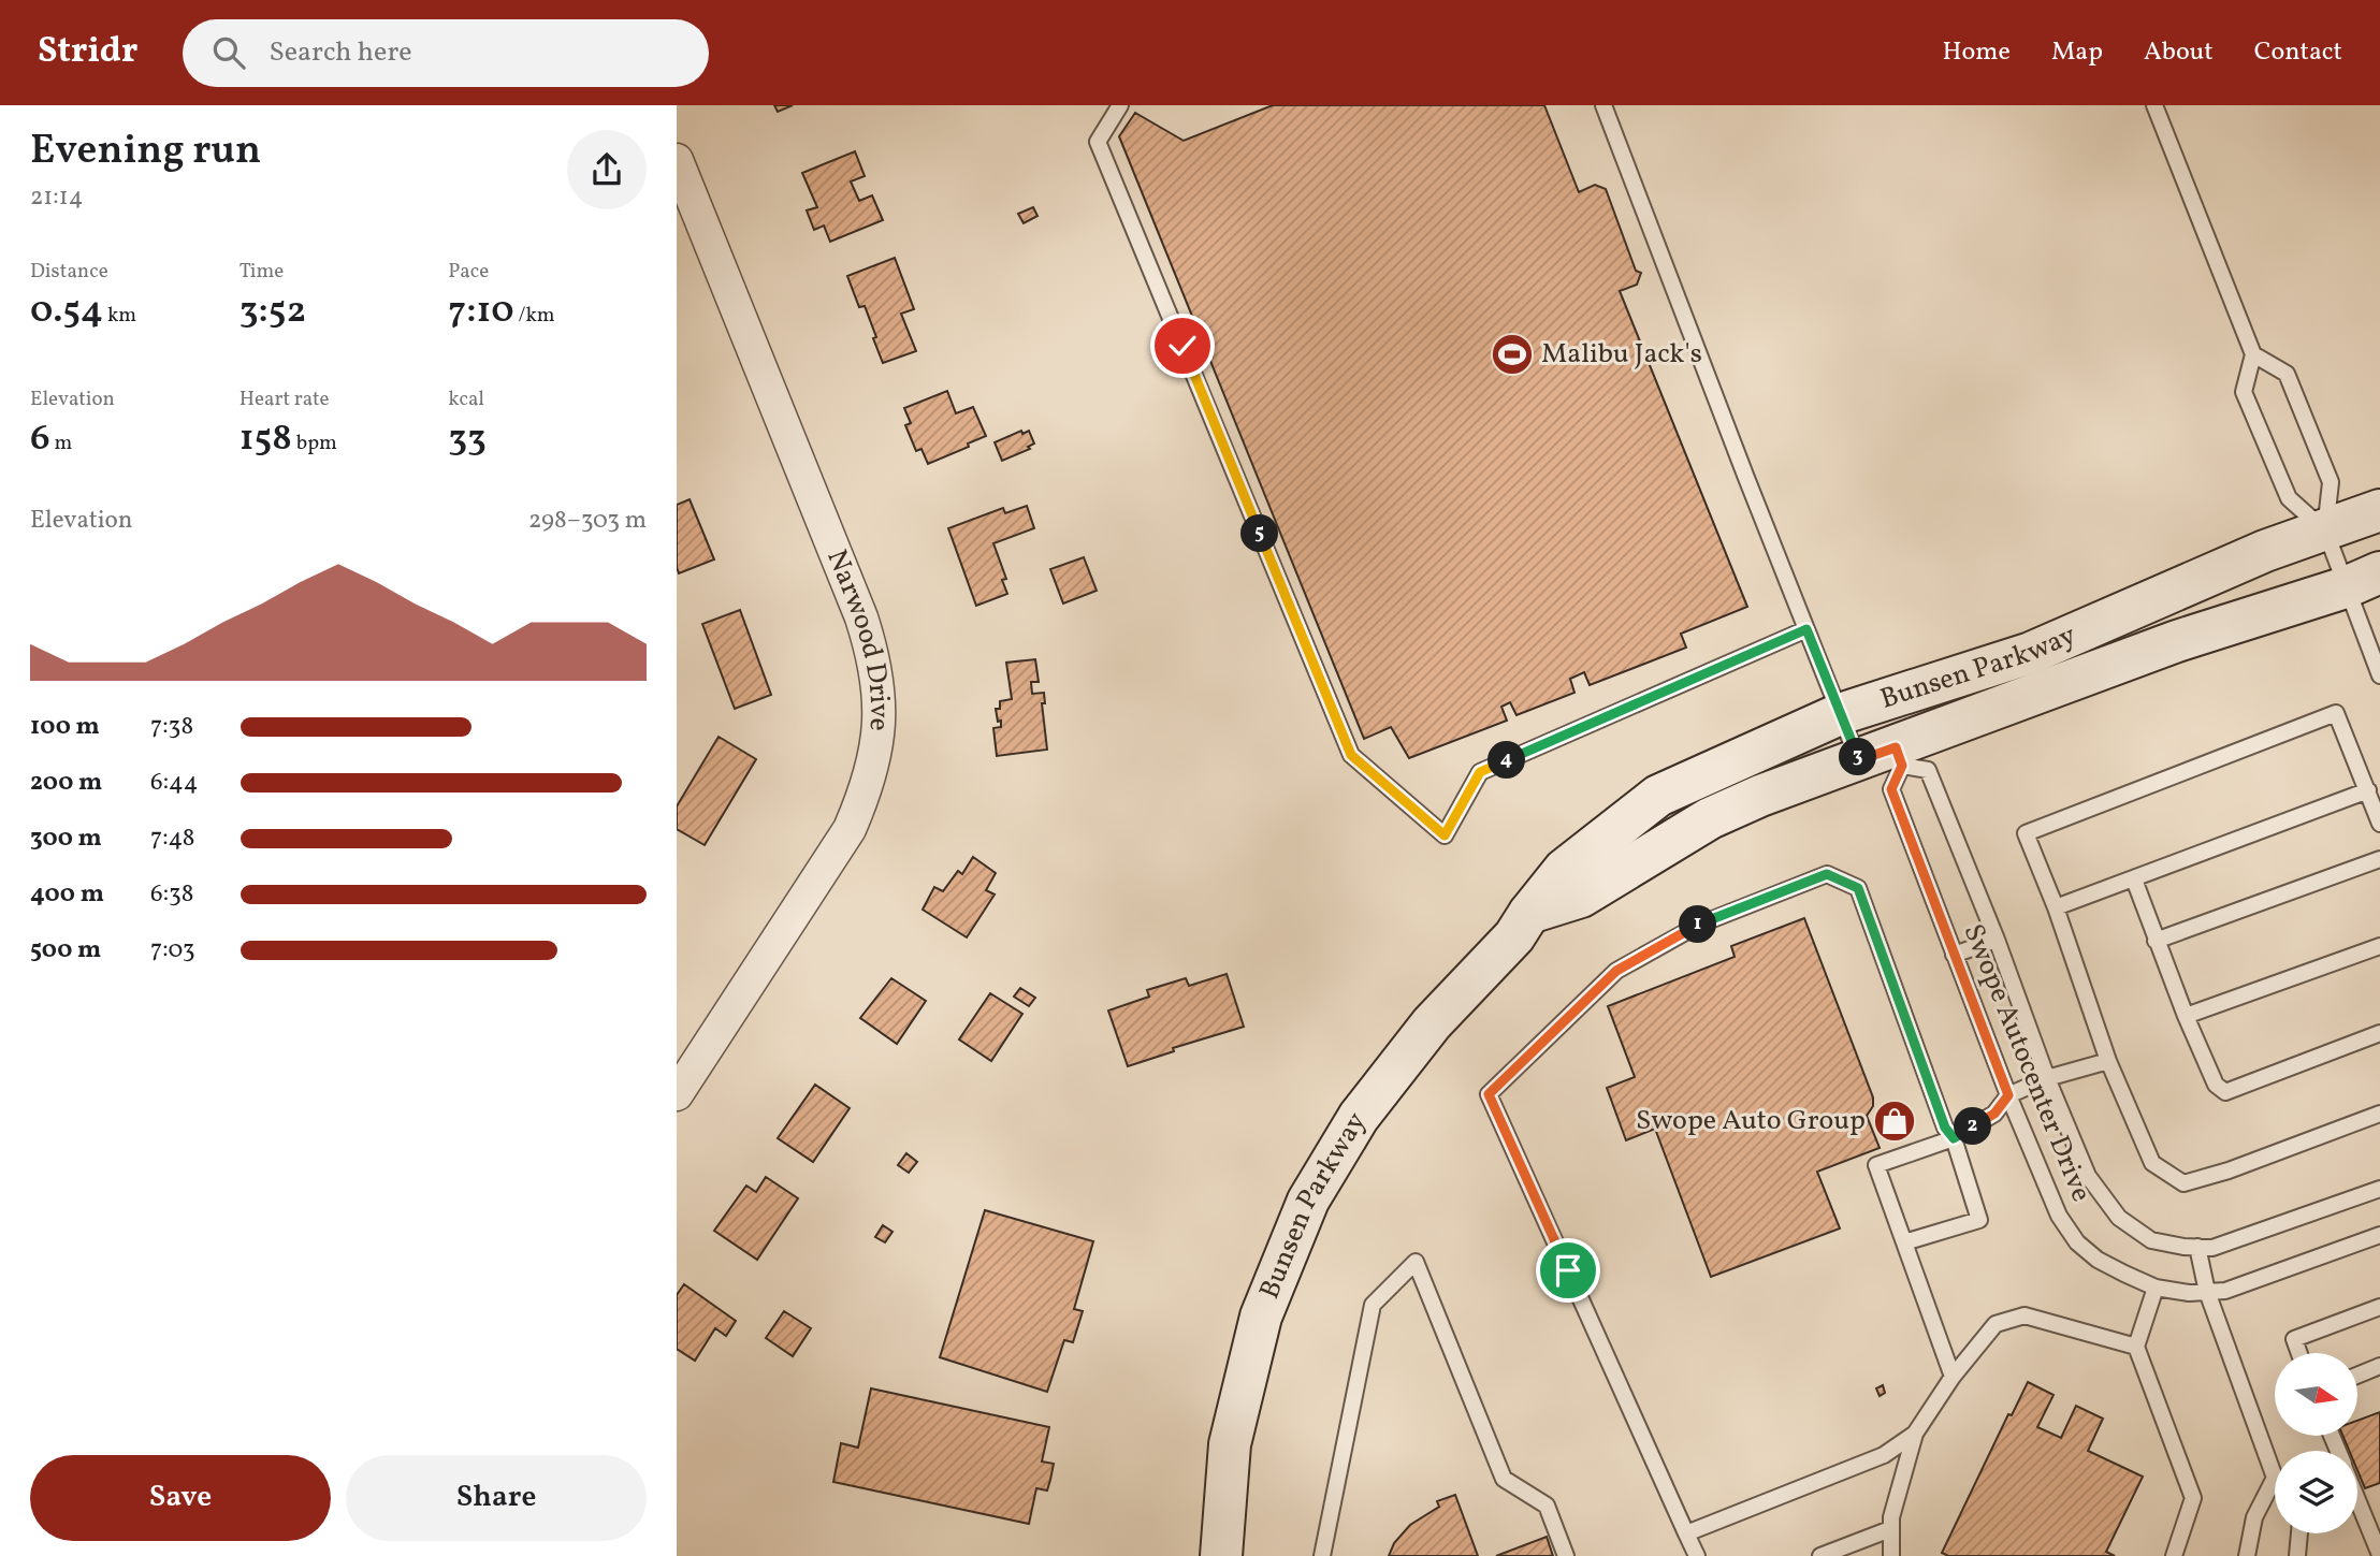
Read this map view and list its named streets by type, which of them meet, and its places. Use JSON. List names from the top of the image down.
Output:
{
  "streets": {
    "street": ["Narwood Drive", "Bunsen Parkway"],
    "lane": ["Swope Autocenter Drive"]
  },
  "crossings": [
    ["Bunsen Parkway", "Swope Autocenter Drive"]
  ],
  "places": {
    "sports": ["Malibu Jack's"],
    "shop": ["Swope Auto Group"]
  },
  "north": "right",
  "page": {
    "header": "Stridr",
    "search": "Search here",
    "nav": [
      "Home",
      "Map",
      "About",
      "Contact"
    ],
    "heading": ["Evening run", "21:14"],
    "stats": [
      ["Distance", "0.54 km"],
      ["Time", "3:52"],
      ["Pace", "7:10 /km"],
      ["Elevation", "6 m"],
      ["Heart rate", "158 bpm"],
      ["kcal", "33"]
    ],
    "chart": ["Elevation", "298–303 m"],
    "pins": [
      "5",
      "3",
      "4",
      "1",
      "2"
    ],
    "list": [
      {
        "name": "100 m",
        "note": "7:38"
      },
      {
        "name": "200 m",
        "note": "6:44"
      },
      {
        "name": "300 m",
        "note": "7:48"
      },
      {
        "name": "400 m",
        "note": "6:38"
      },
      {
        "name": "500 m",
        "note": "7:03"
      }
    ],
    "buttons": ["Save", "Share"]
  }
}
